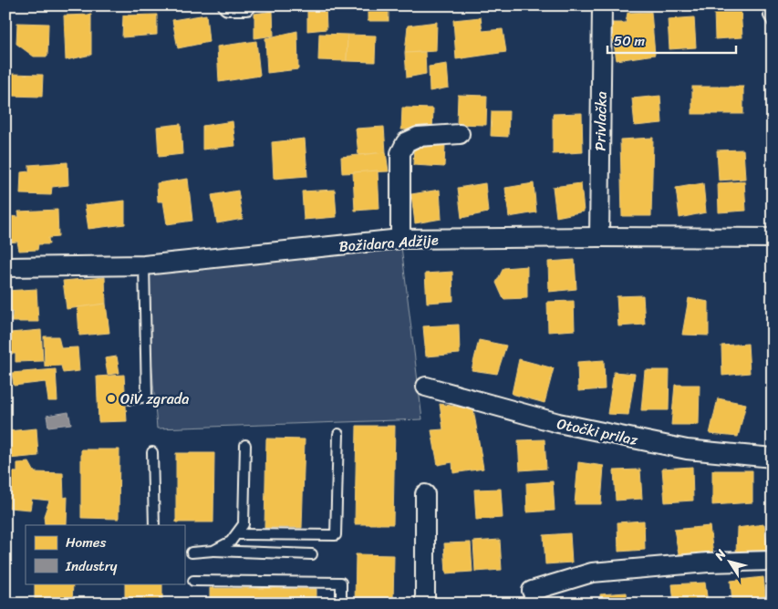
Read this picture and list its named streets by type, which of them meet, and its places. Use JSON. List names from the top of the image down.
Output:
{
  "streets": {
    "street": ["Privlačka", "Božidara Adžije", "Otočki prilaz"]
  },
  "crossings": [
    ["Privlačka", "Božidara Adžije"]
  ],
  "places": ["OiV zgrada"],
  "legend": ["Homes", "Industry"],
  "scale_bar": "50 m",
  "north": "top left"
}
